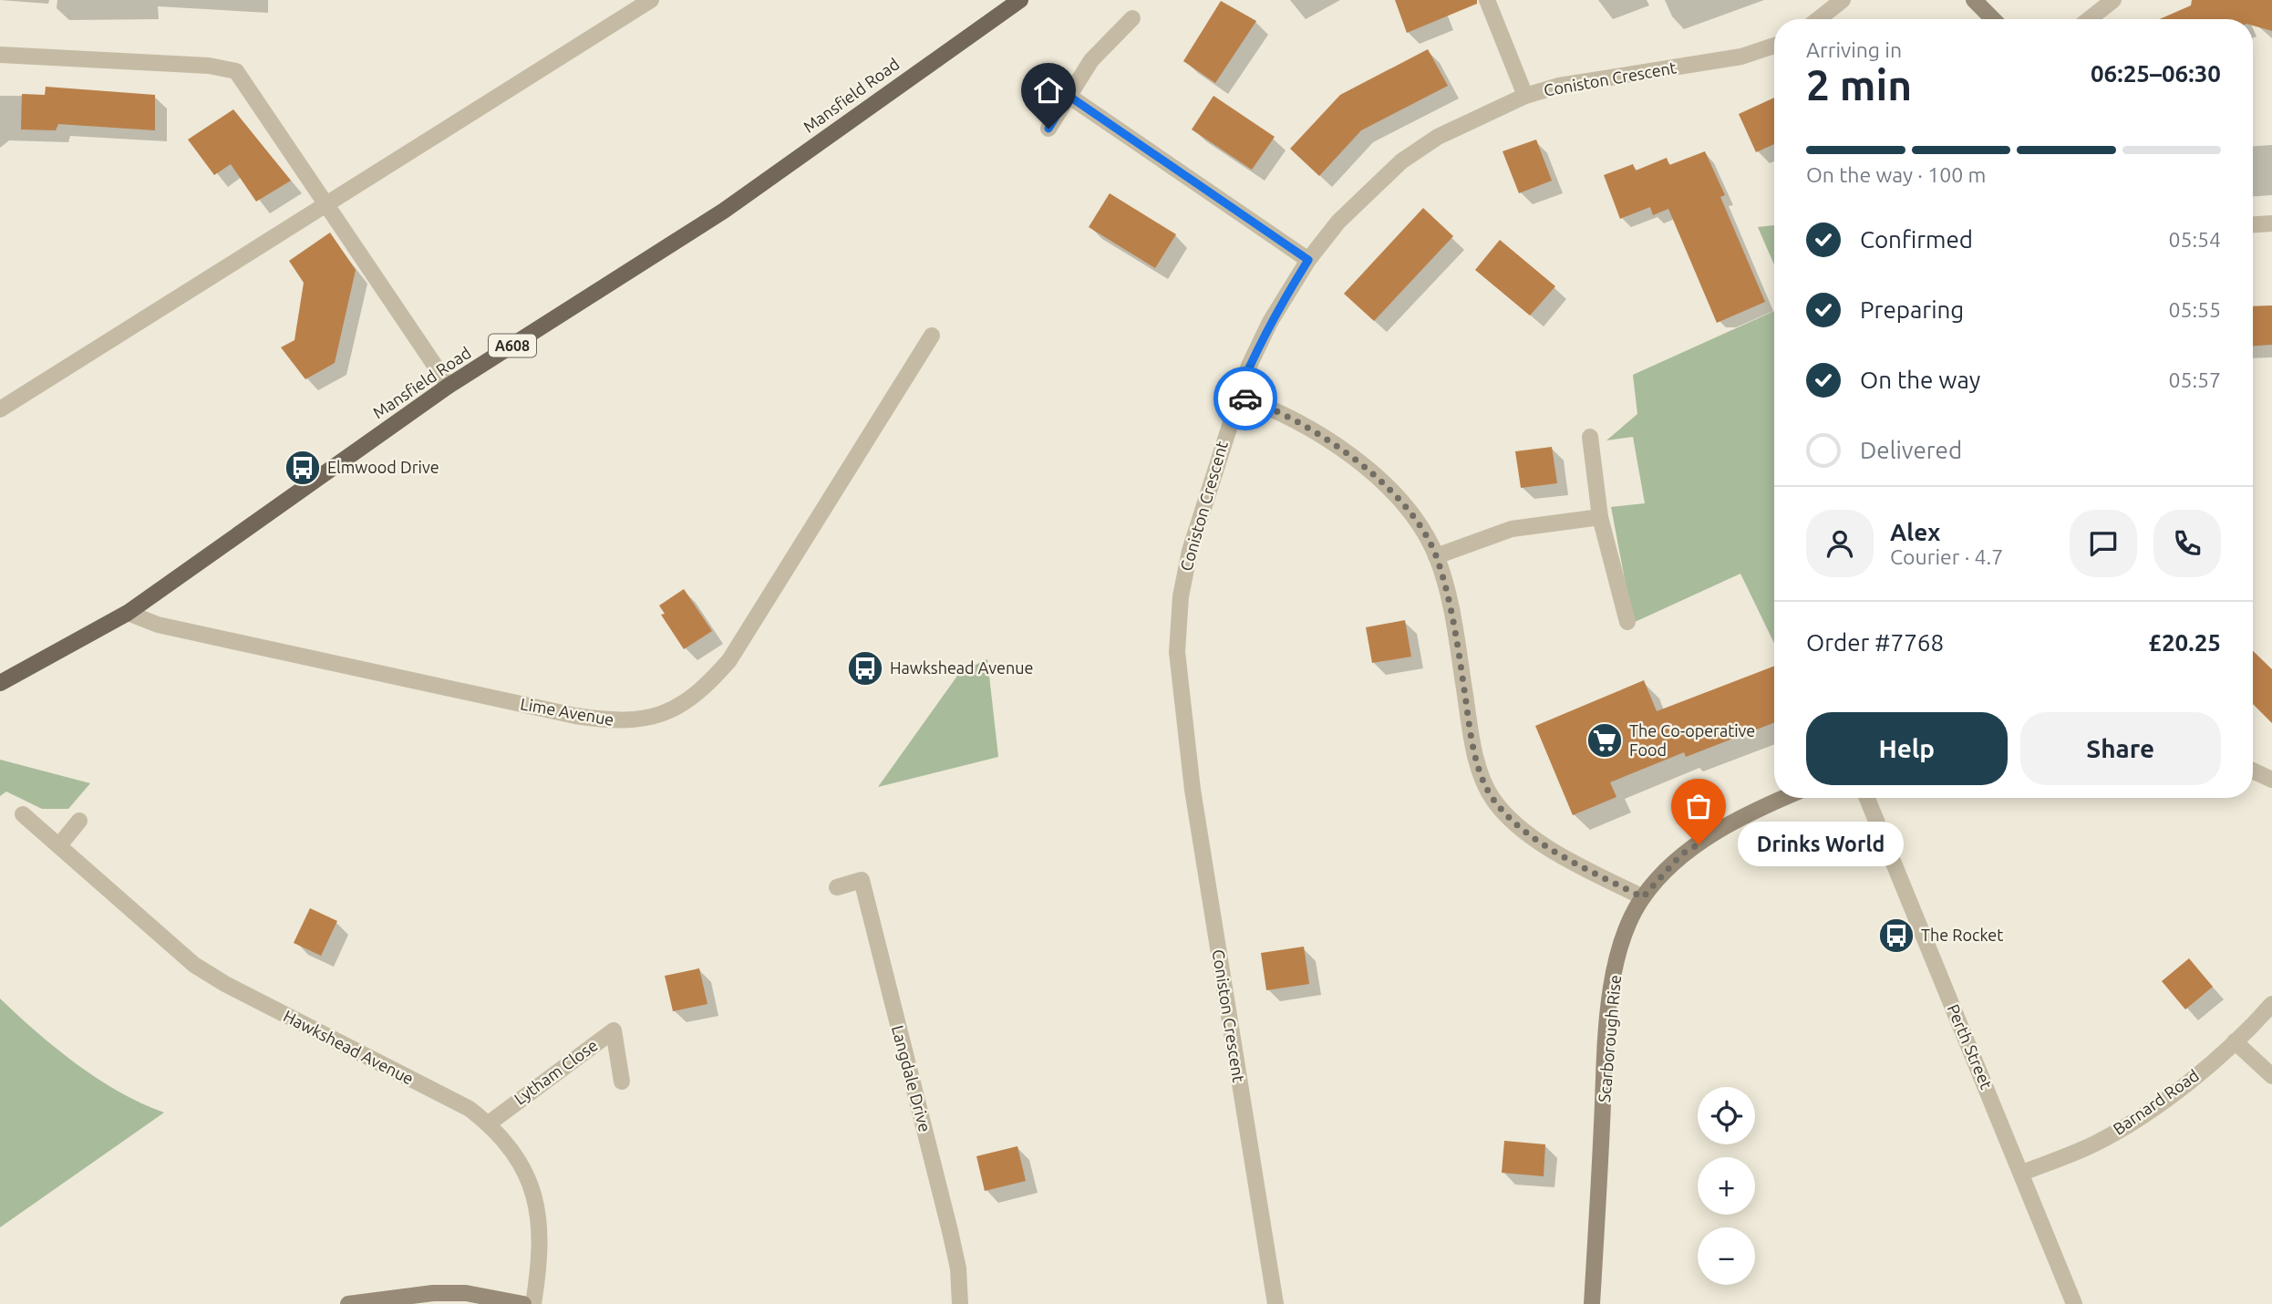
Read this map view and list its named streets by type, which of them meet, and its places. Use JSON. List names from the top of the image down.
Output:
{
  "streets": {
    "main road": ["Mansfield Road", "A608"],
    "street": [
      "Coniston Crescent",
      "Lime Avenue",
      "Scarborough Rise",
      "Perth Street",
      "Hawkshead Avenue",
      "Lytham Close",
      "Langdale Drive",
      "Barnard Road"
    ]
  },
  "crossings": [
    ["Mansfield Road", "Lime Avenue"],
    ["Perth Street", "Barnard Road"],
    ["Hawkshead Avenue", "Lytham Close"]
  ],
  "places": {
    "bus stop": ["Elmwood Drive", "Hawkshead Avenue", "The Rocket"],
    "supermarket": ["The Co-operative Food"],
    "other": ["Drinks World"]
  },
  "page": {
    "heading": ["2 min", "Arriving in", "06:25–06:30"],
    "panel": [
      "Alex",
      "Courier · 4.7",
      "Order #7768",
      "£20.25"
    ],
    "bar": "On the way · 100 m",
    "list": [
      ["Confirmed", "05:54"],
      ["Preparing", "05:55"],
      ["On the way", "05:57"],
      "Delivered"
    ],
    "buttons": ["Help", "Share"],
    "bubble": "Drinks World",
    "map_buttons": ["+", "−"]
  }
}
